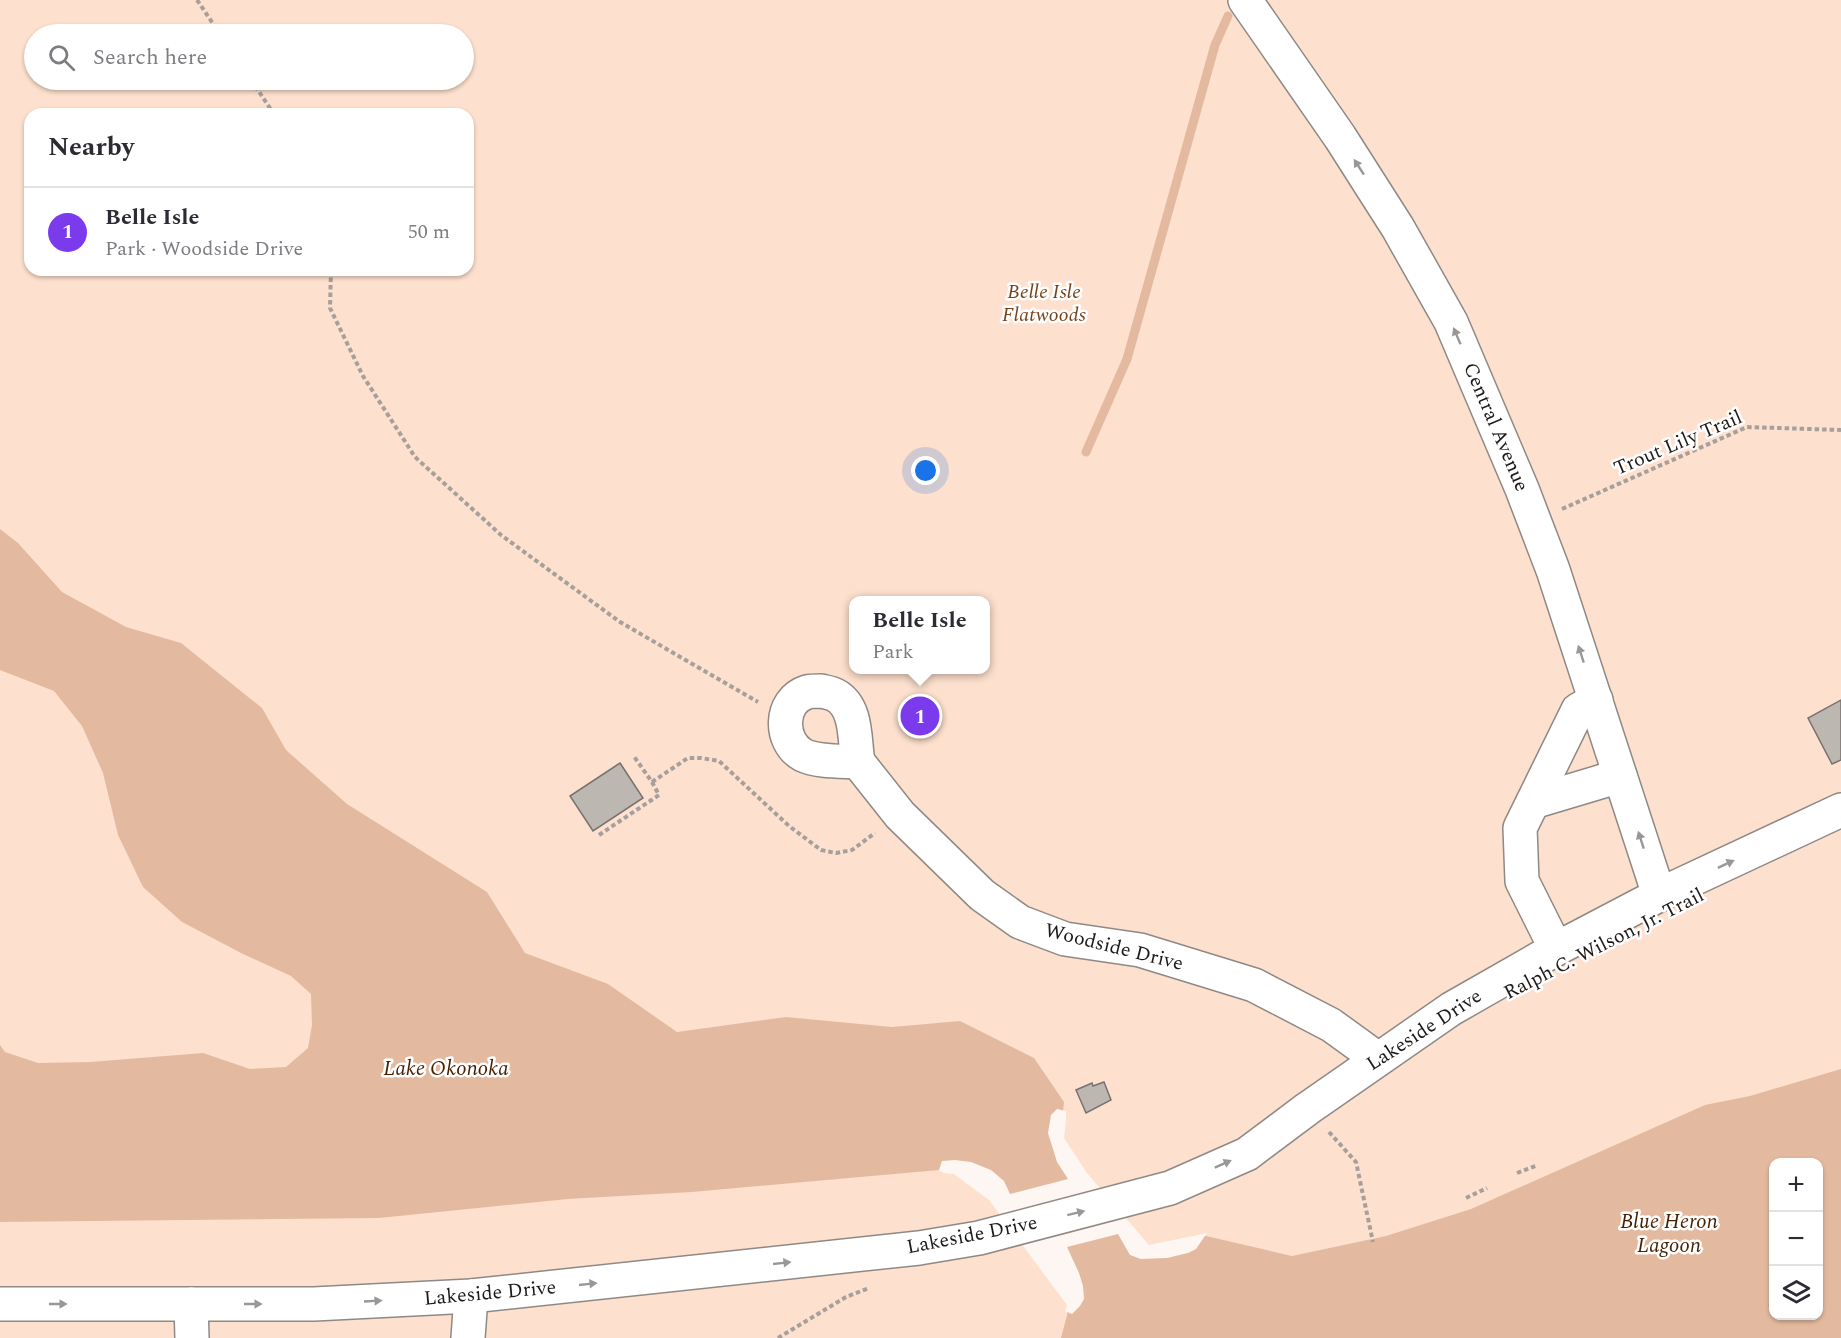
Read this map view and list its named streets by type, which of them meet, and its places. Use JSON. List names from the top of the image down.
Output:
{
  "streets": {
    "street": ["Central Avenue", "Woodside Drive", "Lakeside Drive"],
    "path": ["Trout Lily Trail"]
  },
  "crossings": [
    ["Central Avenue", "Trout Lily Trail"],
    ["Central Avenue", "Lakeside Drive"],
    ["Woodside Drive", "Lakeside Drive"]
  ],
  "one_way": ["Central Avenue", "Lakeside Drive"],
  "water": ["Lake Okonoka", "Blue Heron Lagoon"],
  "parks": ["Belle Isle Flatwoods"],
  "page": {
    "search": "Search here",
    "heading": "Nearby",
    "list": [
      {
        "mark": "1",
        "name": "Belle Isle",
        "note": "Park · Woodside Drive",
        "value": "50 m"
      }
    ],
    "popup": ["Belle Isle", "Park"],
    "pins": "1",
    "map_buttons": ["+", "−"]
  }
}
